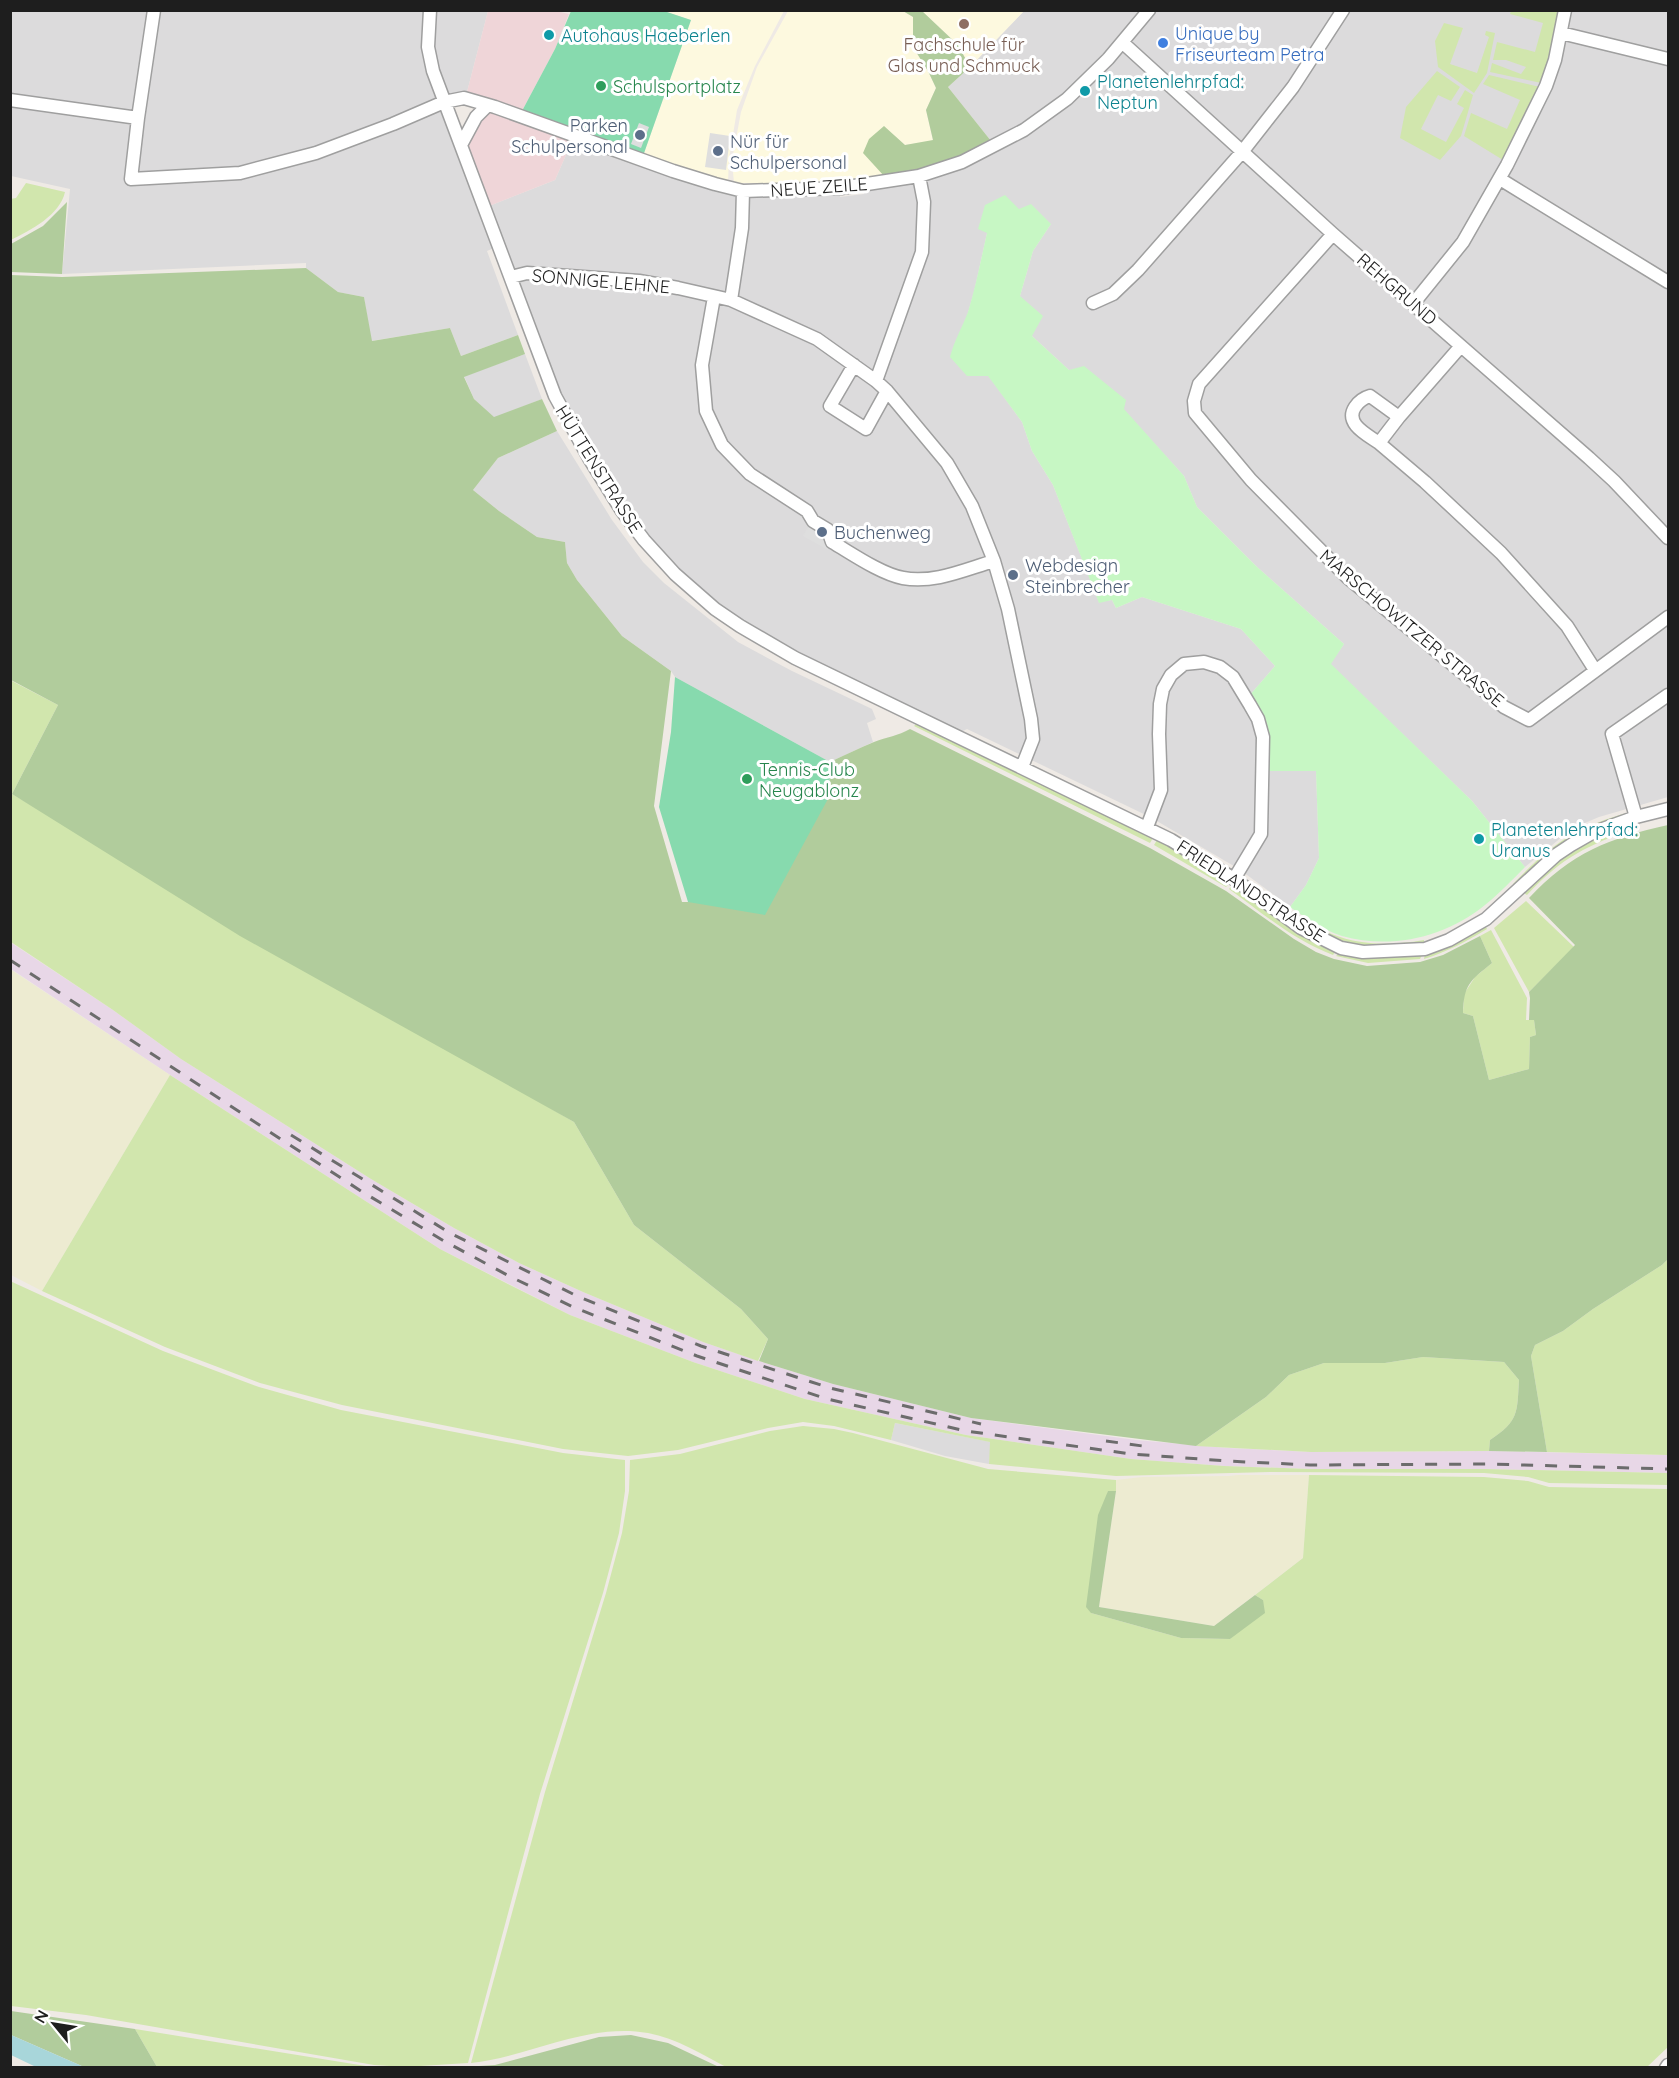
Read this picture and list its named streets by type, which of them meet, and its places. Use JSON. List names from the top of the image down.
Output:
{
  "streets": {
    "street": [
      "NEUE ZEILE",
      "SONNIGE LEHNE",
      "REHGRUND",
      "HÜTTENSTRASSE",
      "MARSCHOWITZER STRASSE",
      "FRIEDLANDSTRASSE"
    ]
  },
  "crossings": [
    ["NEUE ZEILE", "REHGRUND"],
    ["NEUE ZEILE", "HÜTTENSTRASSE"],
    ["SONNIGE LEHNE", "HÜTTENSTRASSE"],
    ["SONNIGE LEHNE", "FRIEDLANDSTRASSE"],
    ["REHGRUND", "MARSCHOWITZER STRASSE"],
    ["HÜTTENSTRASSE", "FRIEDLANDSTRASSE"]
  ],
  "places": [
    "Fachschule für Glas und Schmuck",
    "Autohaus Haeberlen",
    "Unique by Friseurteam Petra",
    "Schulsportplatz",
    "Planetenlehrpfad: Neptun",
    "Parken Schulpersonal",
    "Nür für Schulpersonal",
    "Buchenweg",
    "Webdesign Steinbrecher",
    "Tennis-Club Neugablonz",
    "Planetenlehrpfad: Uranus"
  ],
  "north": "top left"
}
